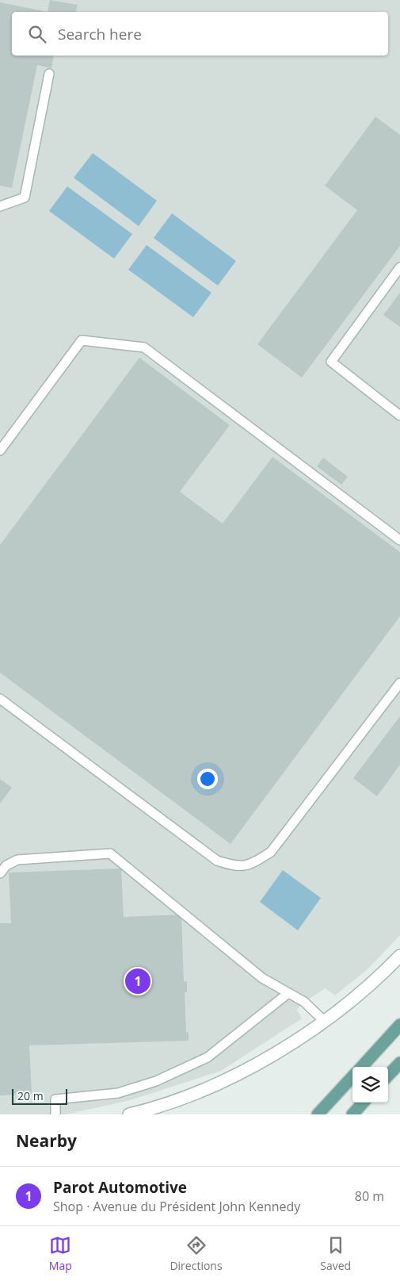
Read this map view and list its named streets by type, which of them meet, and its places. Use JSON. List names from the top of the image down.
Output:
{
  "scale_bar": "20 m",
  "page": {
    "search": "Search here",
    "pins": "1",
    "scale": "20 m",
    "heading": "Nearby",
    "list": [
      {
        "mark": "1",
        "name": "Parot Automotive",
        "note": "Shop · Avenue du Président John Kennedy",
        "value": "80 m"
      }
    ],
    "nav": ["Map", "Directions", "Saved"]
  }
}
